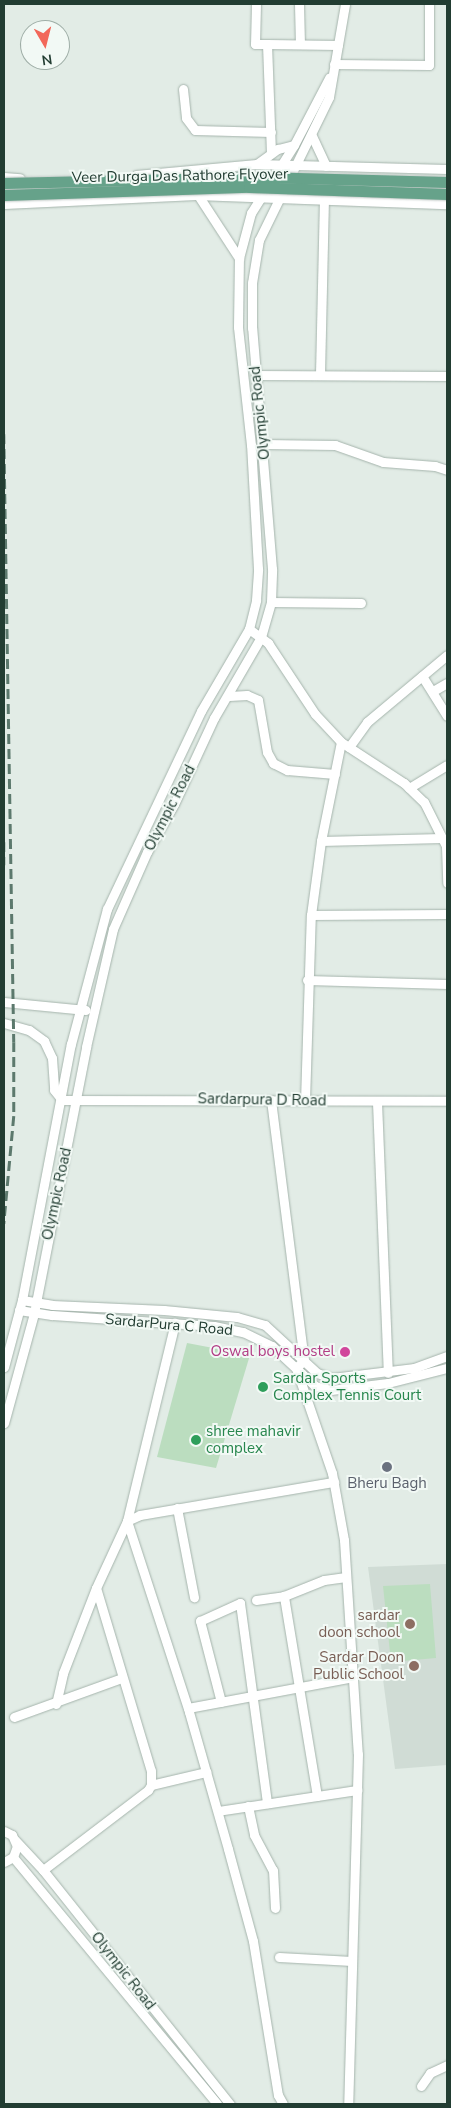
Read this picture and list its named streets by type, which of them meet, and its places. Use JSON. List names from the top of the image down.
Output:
{
  "streets": {
    "main road": ["Veer Durga Das Rathore Flyover"],
    "street": ["Olympic Road", "Sardarpura D Road", "SardarPura C Road"]
  },
  "crossings": [
    ["Olympic Road", "Sardarpura D Road"],
    ["Olympic Road", "SardarPura C Road"]
  ],
  "places": [
    "Oswal boys hostel",
    "Sardar Sports Complex Tennis Court",
    "shree mahavir complex",
    "Bheru Bagh",
    "sardar doon school",
    "Sardar Doon Public School"
  ],
  "north": "bottom"
}
